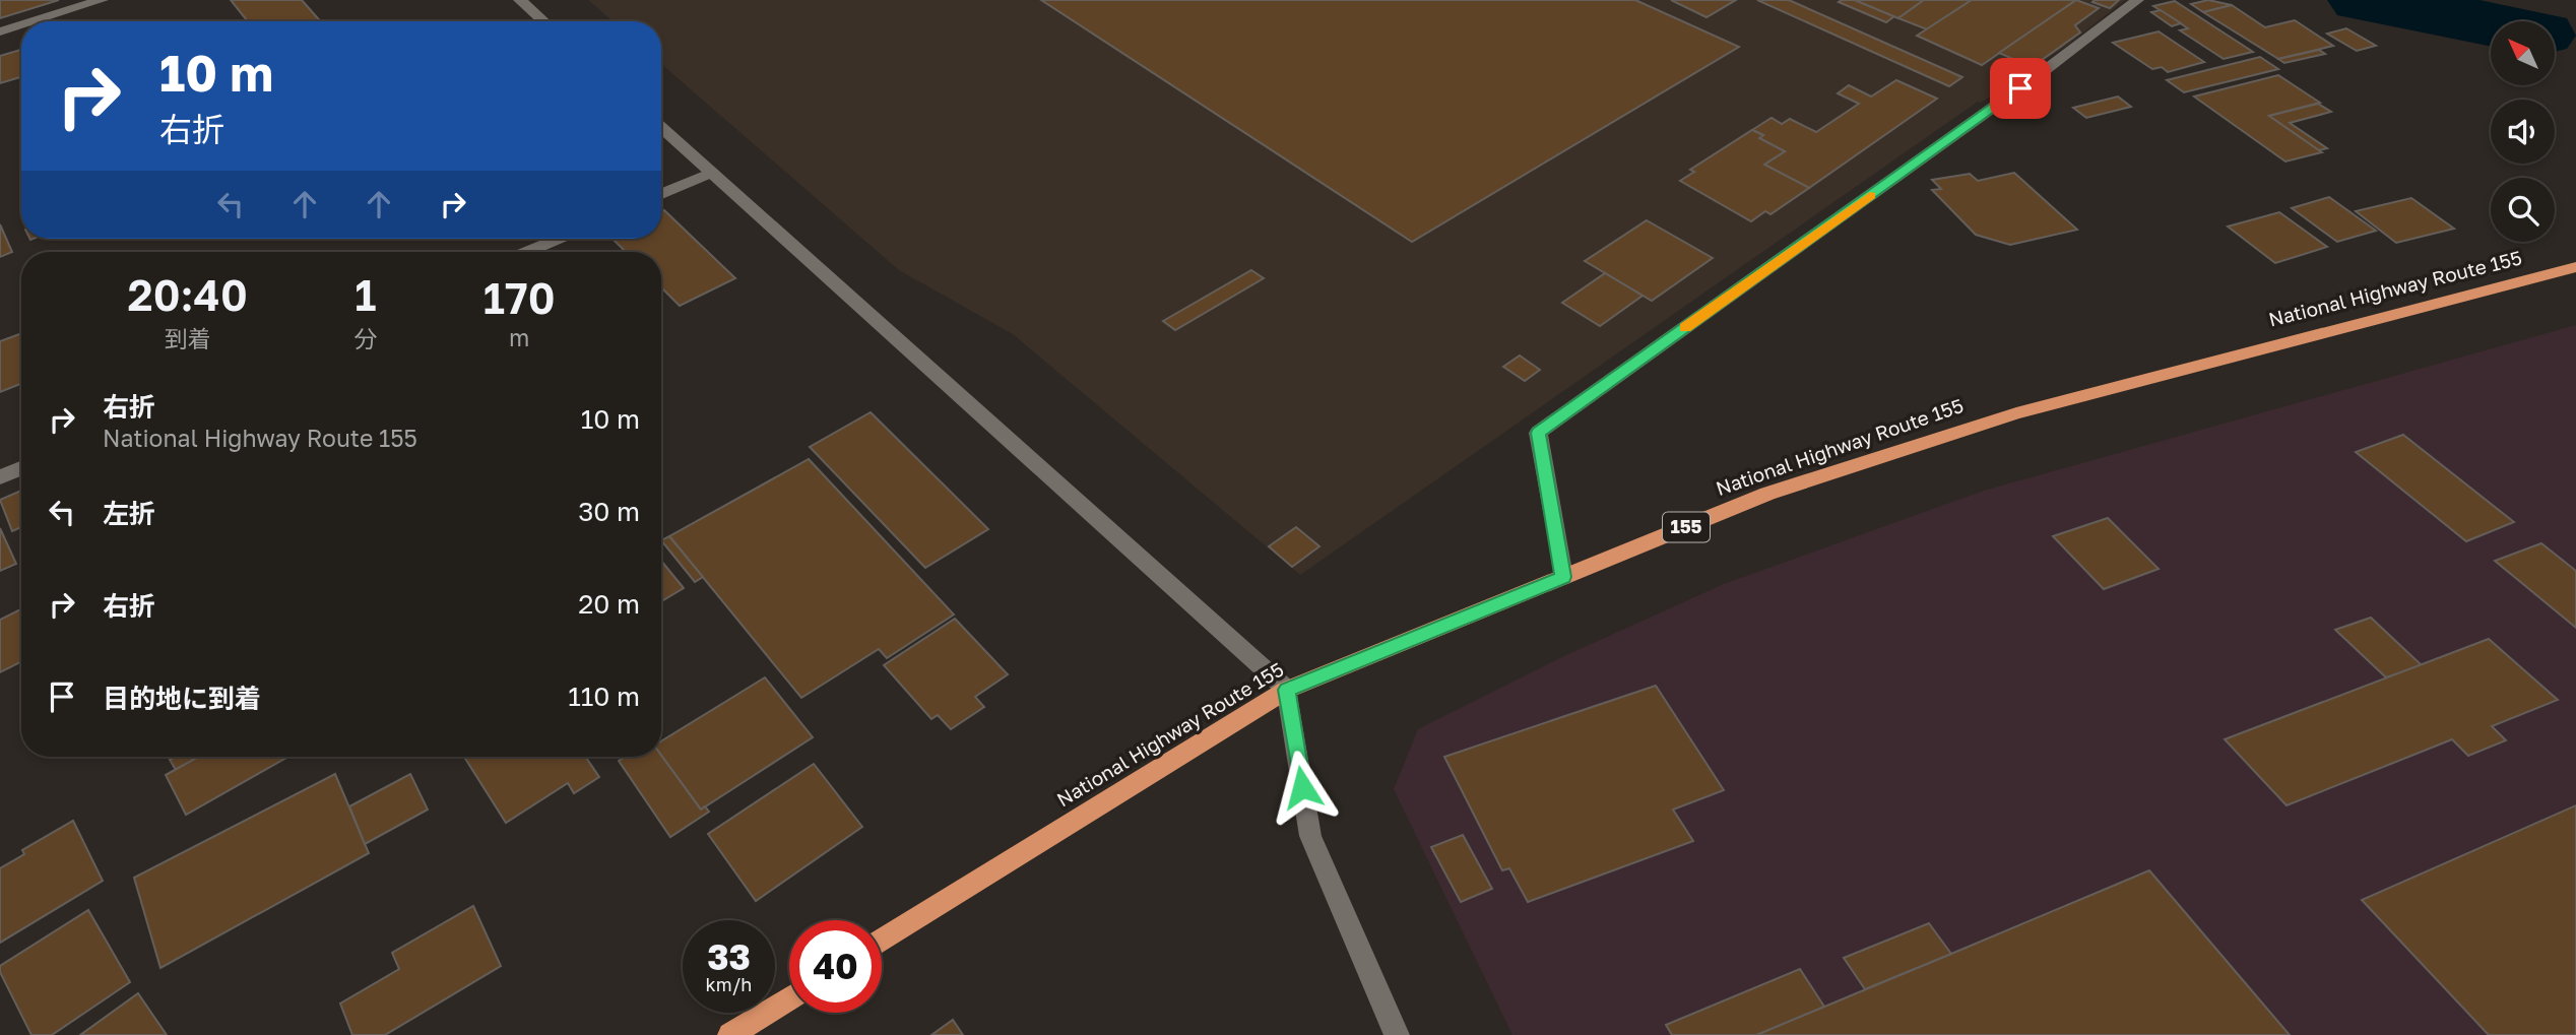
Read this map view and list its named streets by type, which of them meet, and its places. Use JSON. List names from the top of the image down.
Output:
{
  "streets": {
    "highway": ["National Highway Route 155", "155"]
  },
  "north": "top left",
  "page": {
    "turn": ["10 m", "右折"],
    "eta": [
      "20:40",
      "到着",
      "1",
      "分",
      "170",
      "m"
    ],
    "list": [
      {
        "name": "右折",
        "note": "National Highway Route 155",
        "value": "10 m"
      },
      {
        "name": "左折",
        "value": "30 m"
      },
      {
        "name": "右折",
        "value": "20 m"
      },
      {
        "name": "目的地に到着",
        "value": "110 m"
      }
    ],
    "speed": "33 km/h",
    "limit": "40"
  }
}
